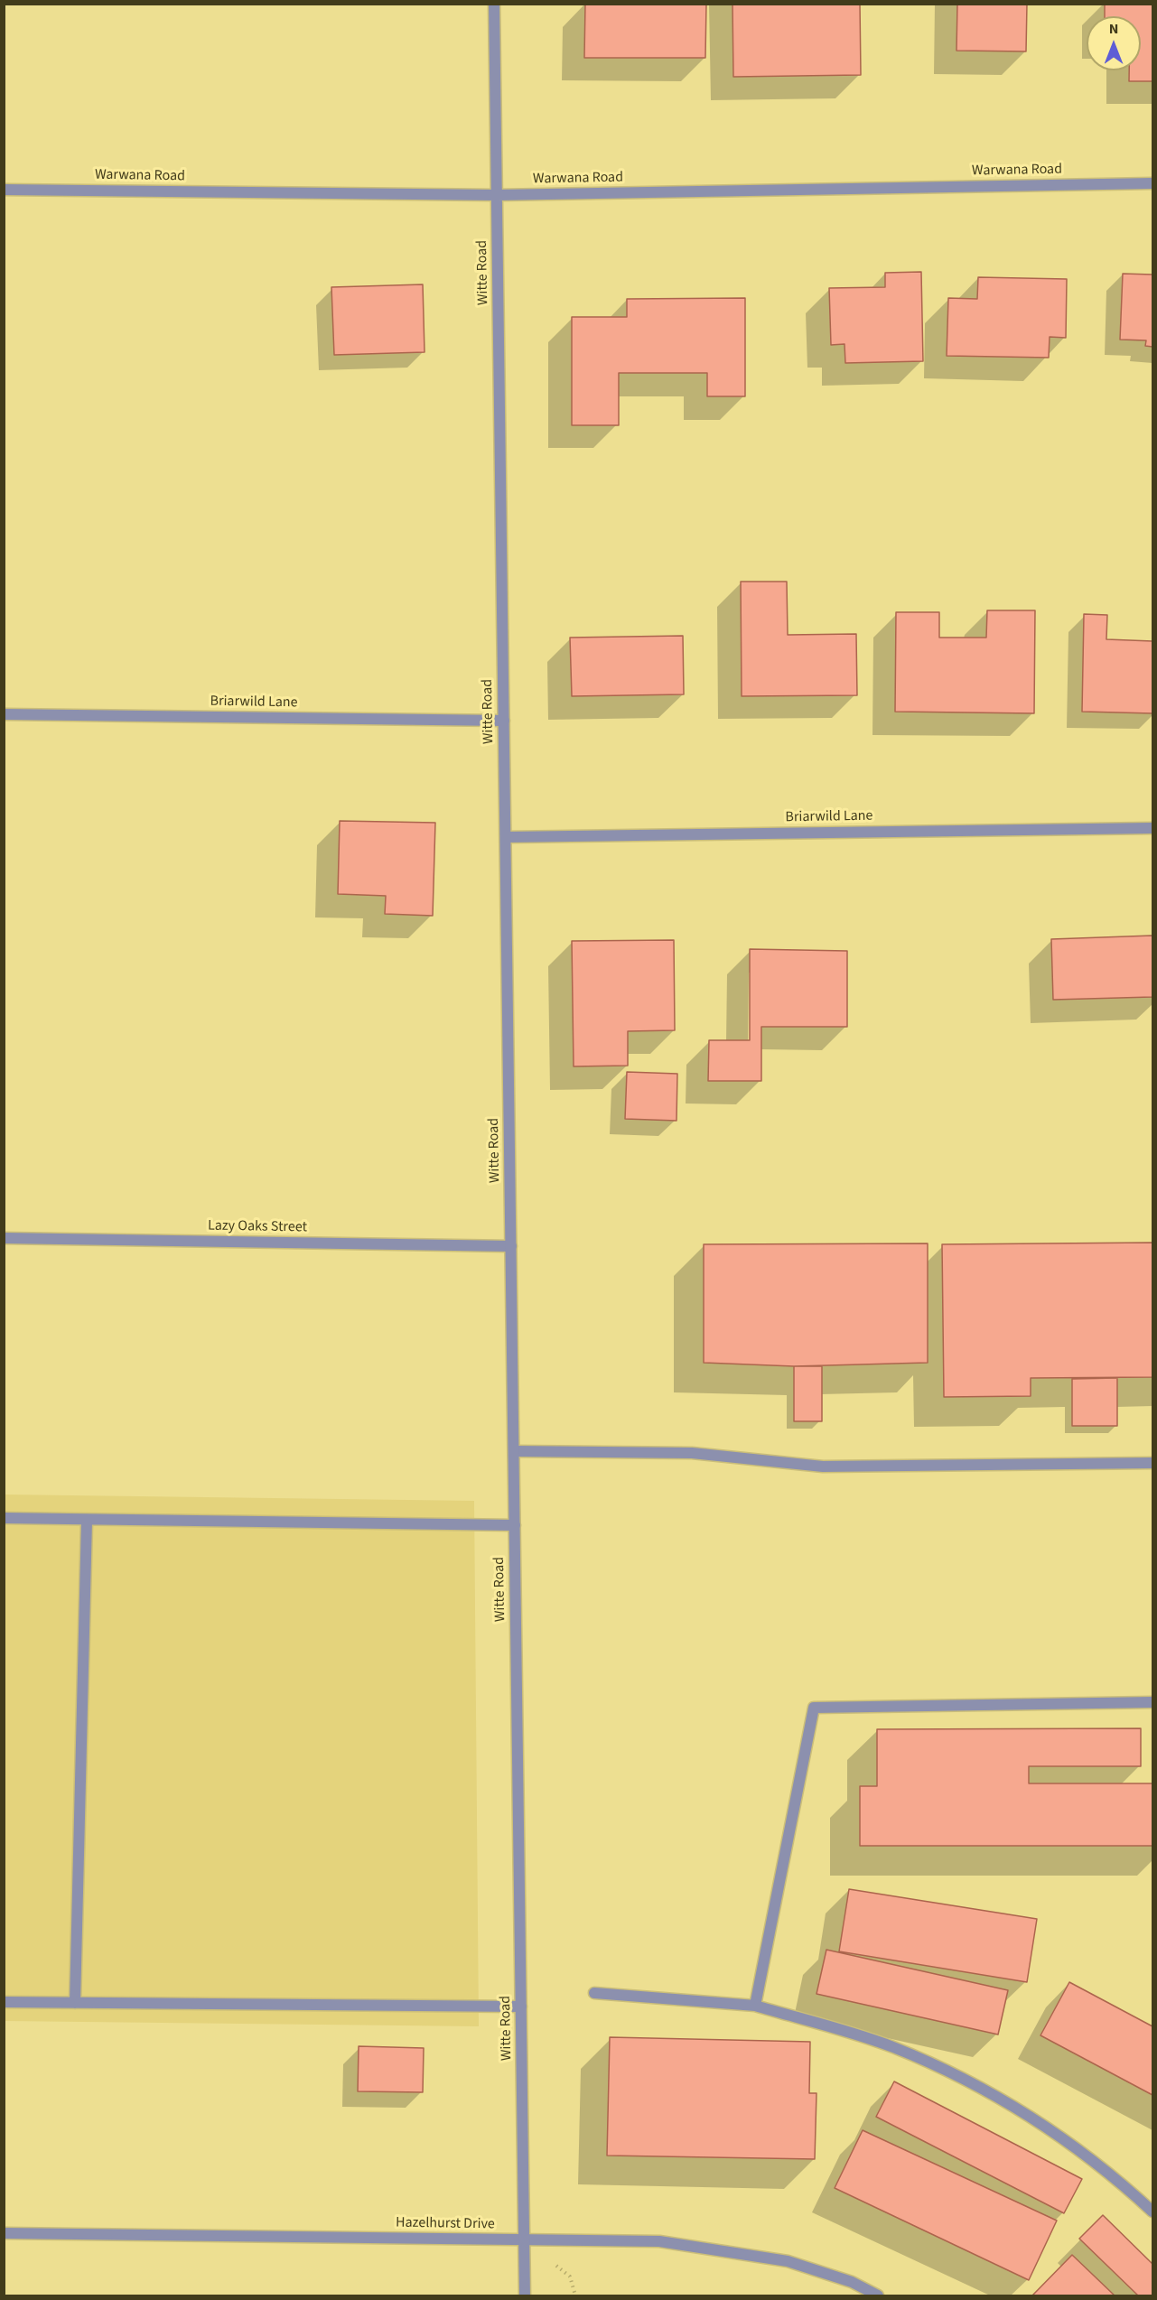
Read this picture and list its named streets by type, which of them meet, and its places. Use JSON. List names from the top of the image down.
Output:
{
  "streets": {
    "street": [
      "Warwana Road",
      "Witte Road",
      "Briarwild Lane",
      "Lazy Oaks Street",
      "Hazelhurst Drive"
    ]
  },
  "crossings": [
    ["Warwana Road", "Witte Road"],
    ["Witte Road", "Briarwild Lane"],
    ["Witte Road", "Lazy Oaks Street"],
    ["Witte Road", "Hazelhurst Drive"]
  ],
  "north": "top"
}
